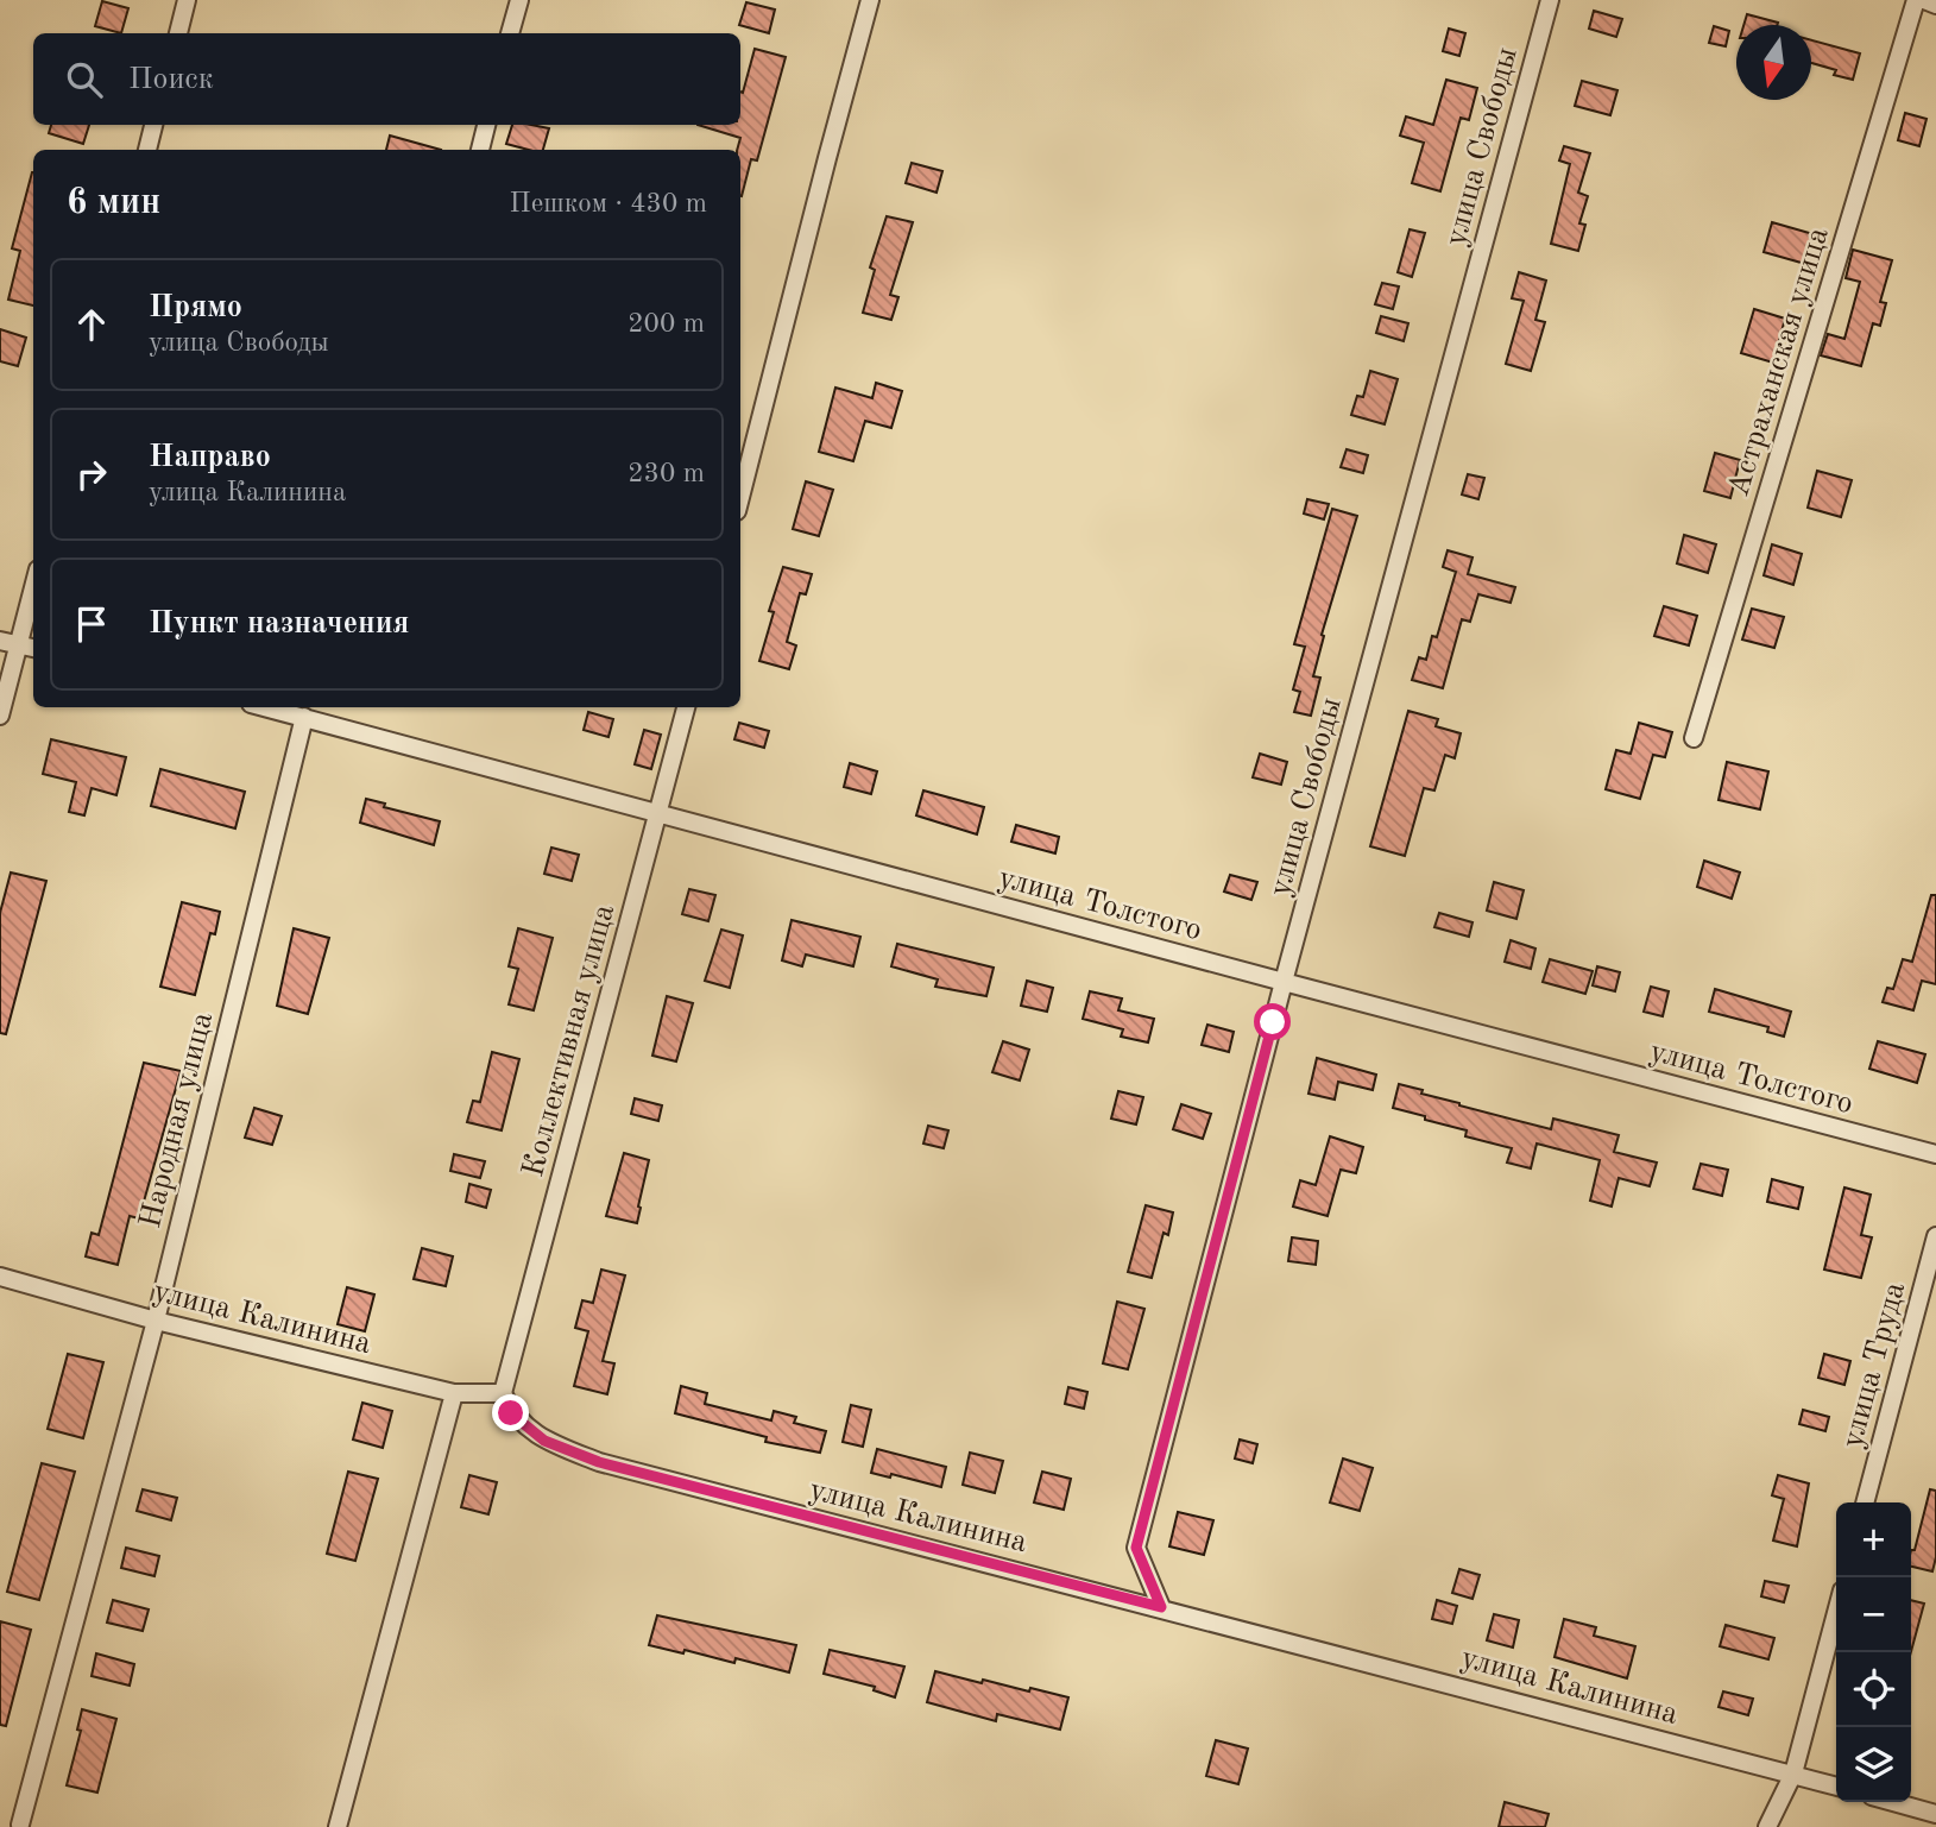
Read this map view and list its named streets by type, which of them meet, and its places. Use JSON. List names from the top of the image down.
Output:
{
  "streets": {
    "street": [
      "улица Свободы",
      "Астраханская улица",
      "улица Толстого",
      "Коллективная улица",
      "Народная улица",
      "улица Калинина",
      "улица Труда"
    ]
  },
  "crossings": [
    ["улица Свободы", "улица Толстого"],
    ["улица Свободы", "улица Калинина"],
    ["улица Толстого", "Коллективная улица"],
    ["улица Толстого", "Народная улица"],
    ["Коллективная улица", "улица Калинина"],
    ["Народная улица", "улица Калинина"]
  ],
  "north": "bottom",
  "page": {
    "search": "Поиск",
    "heading": ["6 мин", "Пешком · 430 m"],
    "list": [
      ["Прямо", "улица Свободы", "200 m"],
      ["Направо", "улица Калинина", "230 m"],
      "Пункт назначения"
    ],
    "map_buttons": ["+", "−"]
  }
}
